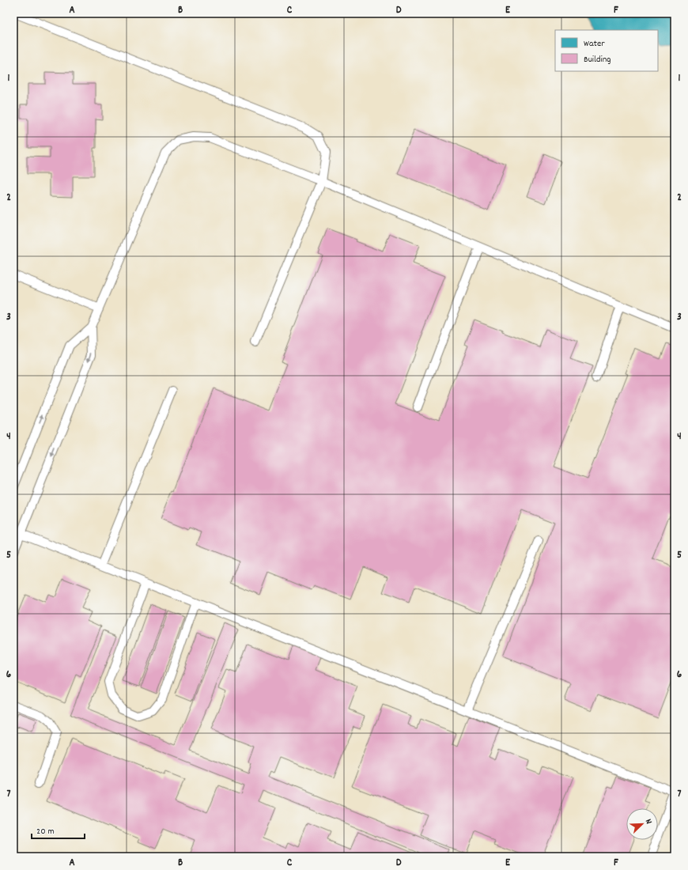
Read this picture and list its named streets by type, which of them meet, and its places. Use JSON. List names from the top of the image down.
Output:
{
  "legend": ["Water", "Building"],
  "scale_bar": "20 m",
  "north": "top right",
  "grid": {
    "columns": [
      "A",
      "B",
      "C",
      "D",
      "E",
      "F"
    ],
    "rows": [
      "1",
      "2",
      "3",
      "4",
      "5",
      "6",
      "7"
    ]
  }
}
